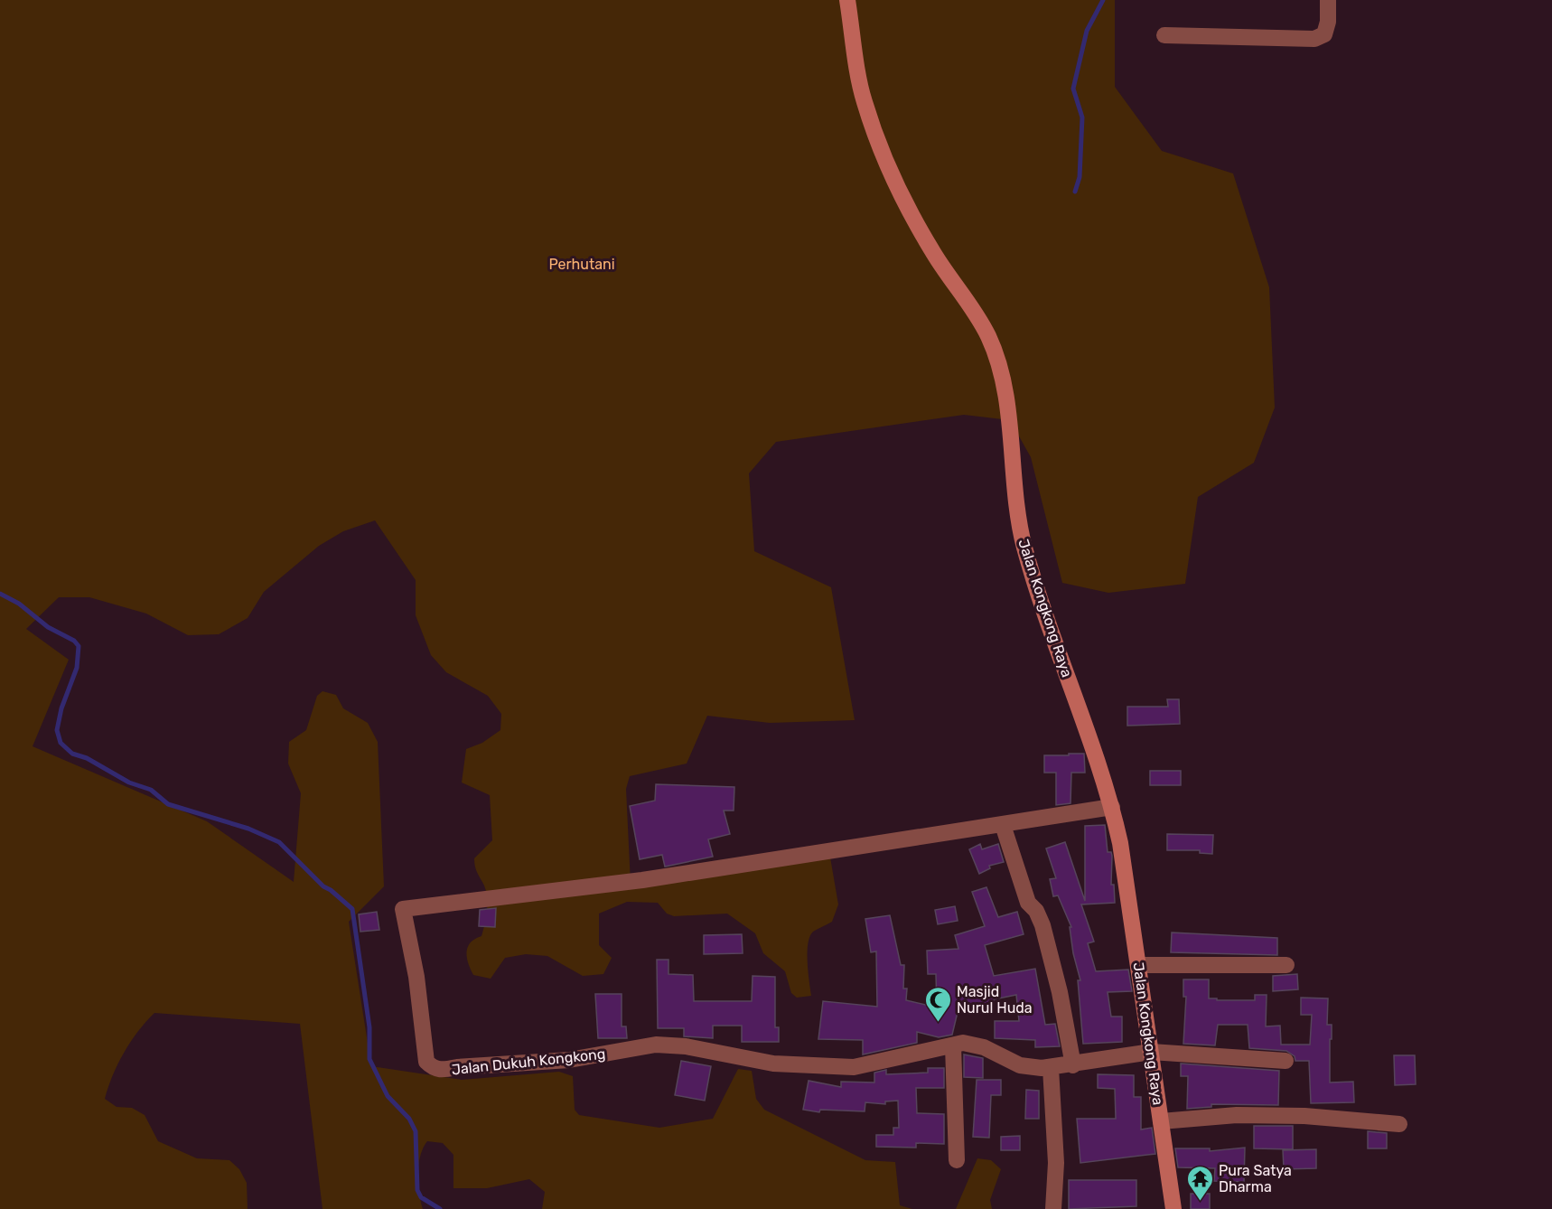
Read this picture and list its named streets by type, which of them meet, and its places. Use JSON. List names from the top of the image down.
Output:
{
  "streets": {
    "street": ["Jalan Kongkong Raya", "Jalan Dukuh Kongkong"]
  },
  "crossings": [
    ["Jalan Kongkong Raya", "Jalan Dukuh Kongkong"]
  ],
  "parks": ["Perhutani"],
  "places": {
    "mosque": ["Masjid Nurul Huda"],
    "temple": ["Pura Satya Dharma"]
  }
}
